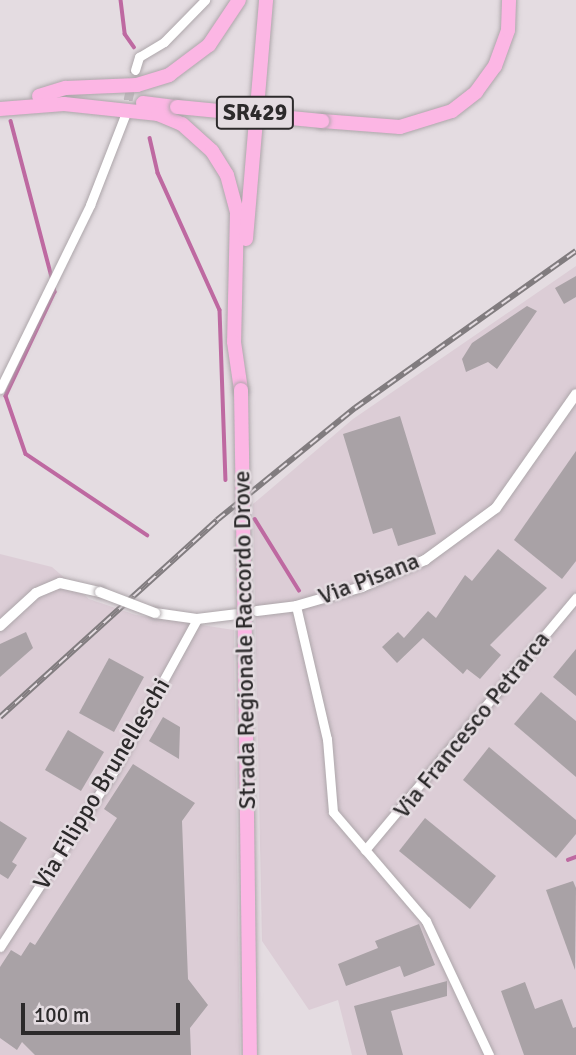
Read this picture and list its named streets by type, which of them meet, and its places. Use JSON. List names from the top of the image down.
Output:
{
  "streets": {
    "main road": ["SR429", "Strada Regionale Raccordo Drove"],
    "street": ["Via Pisana", "Via Francesco Petrarca", "Via Filippo Brunelleschi"]
  },
  "crossings": [
    ["SR429", "Strada Regionale Raccordo Drove"]
  ],
  "scale_bar": "100 m"
}
